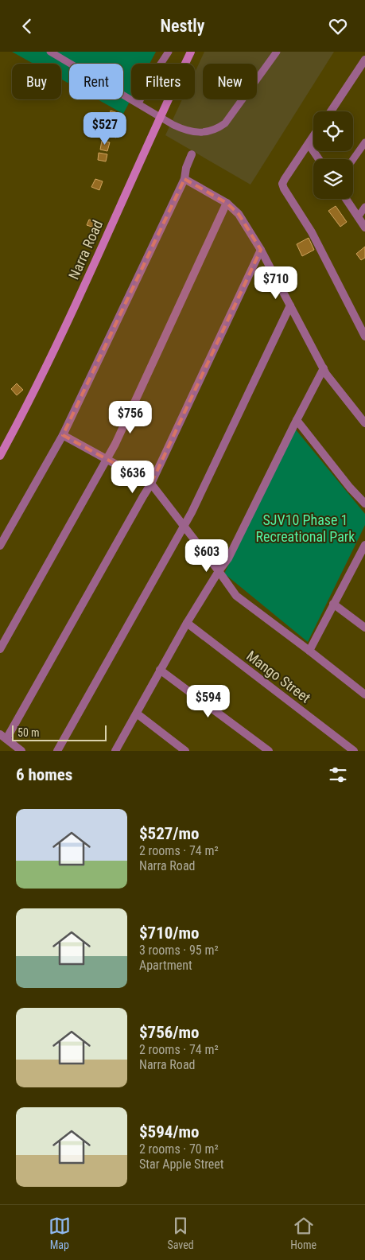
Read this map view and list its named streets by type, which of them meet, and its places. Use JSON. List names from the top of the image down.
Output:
{
  "streets": {
    "street": ["Narra Road", "Mango Street"]
  },
  "parks": ["SJV10 Phase 1 Recreational Park"],
  "scale_bar": "50 m",
  "page": {
    "header": "Nestly",
    "chip": [
      "Buy",
      "Rent",
      "Filters",
      "New"
    ],
    "price": [
      "$527",
      "$710",
      "$756",
      "$636",
      "$603",
      "$594"
    ],
    "scale": "50 m",
    "heading": "6 homes",
    "list": [
      {
        "name": "$527/mo",
        "note": "2 rooms · 74 m² · Narra Road"
      },
      {
        "name": "$710/mo",
        "note": "3 rooms · 95 m² · Apartment"
      },
      {
        "name": "$756/mo",
        "note": "2 rooms · 74 m² · Narra Road"
      },
      {
        "name": "$594/mo",
        "note": "2 rooms · 70 m² · Star Apple Street"
      }
    ],
    "tabs": ["Map", "Saved", "Home"]
  }
}
